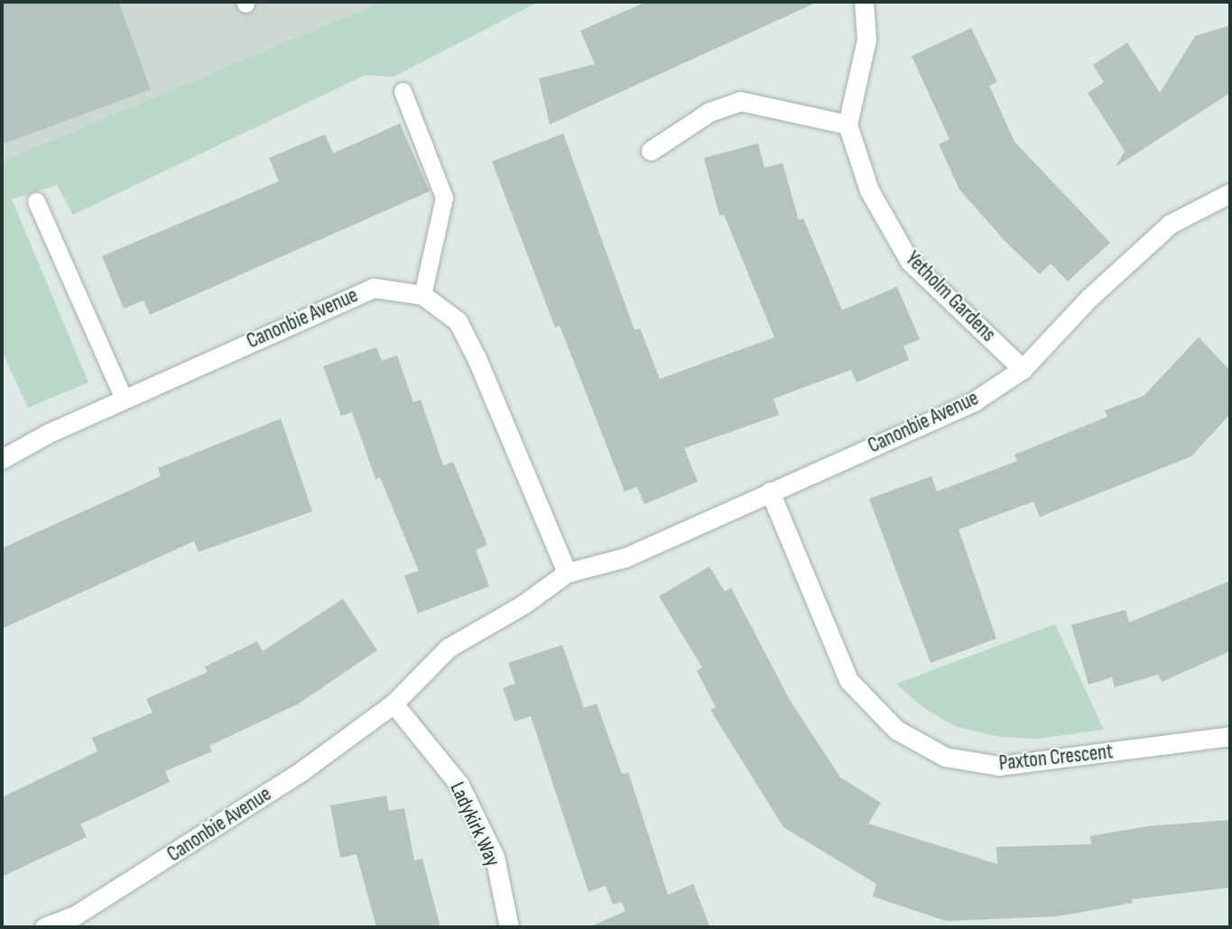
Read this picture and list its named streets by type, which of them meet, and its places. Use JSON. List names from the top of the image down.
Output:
{
  "streets": {
    "street": [
      "Yetholm Gardens",
      "Canonbie Avenue",
      "Paxton Crescent",
      "Ladykirk Way"
    ]
  },
  "crossings": [
    ["Yetholm Gardens", "Canonbie Avenue"],
    ["Canonbie Avenue", "Paxton Crescent"],
    ["Canonbie Avenue", "Ladykirk Way"]
  ]
}
